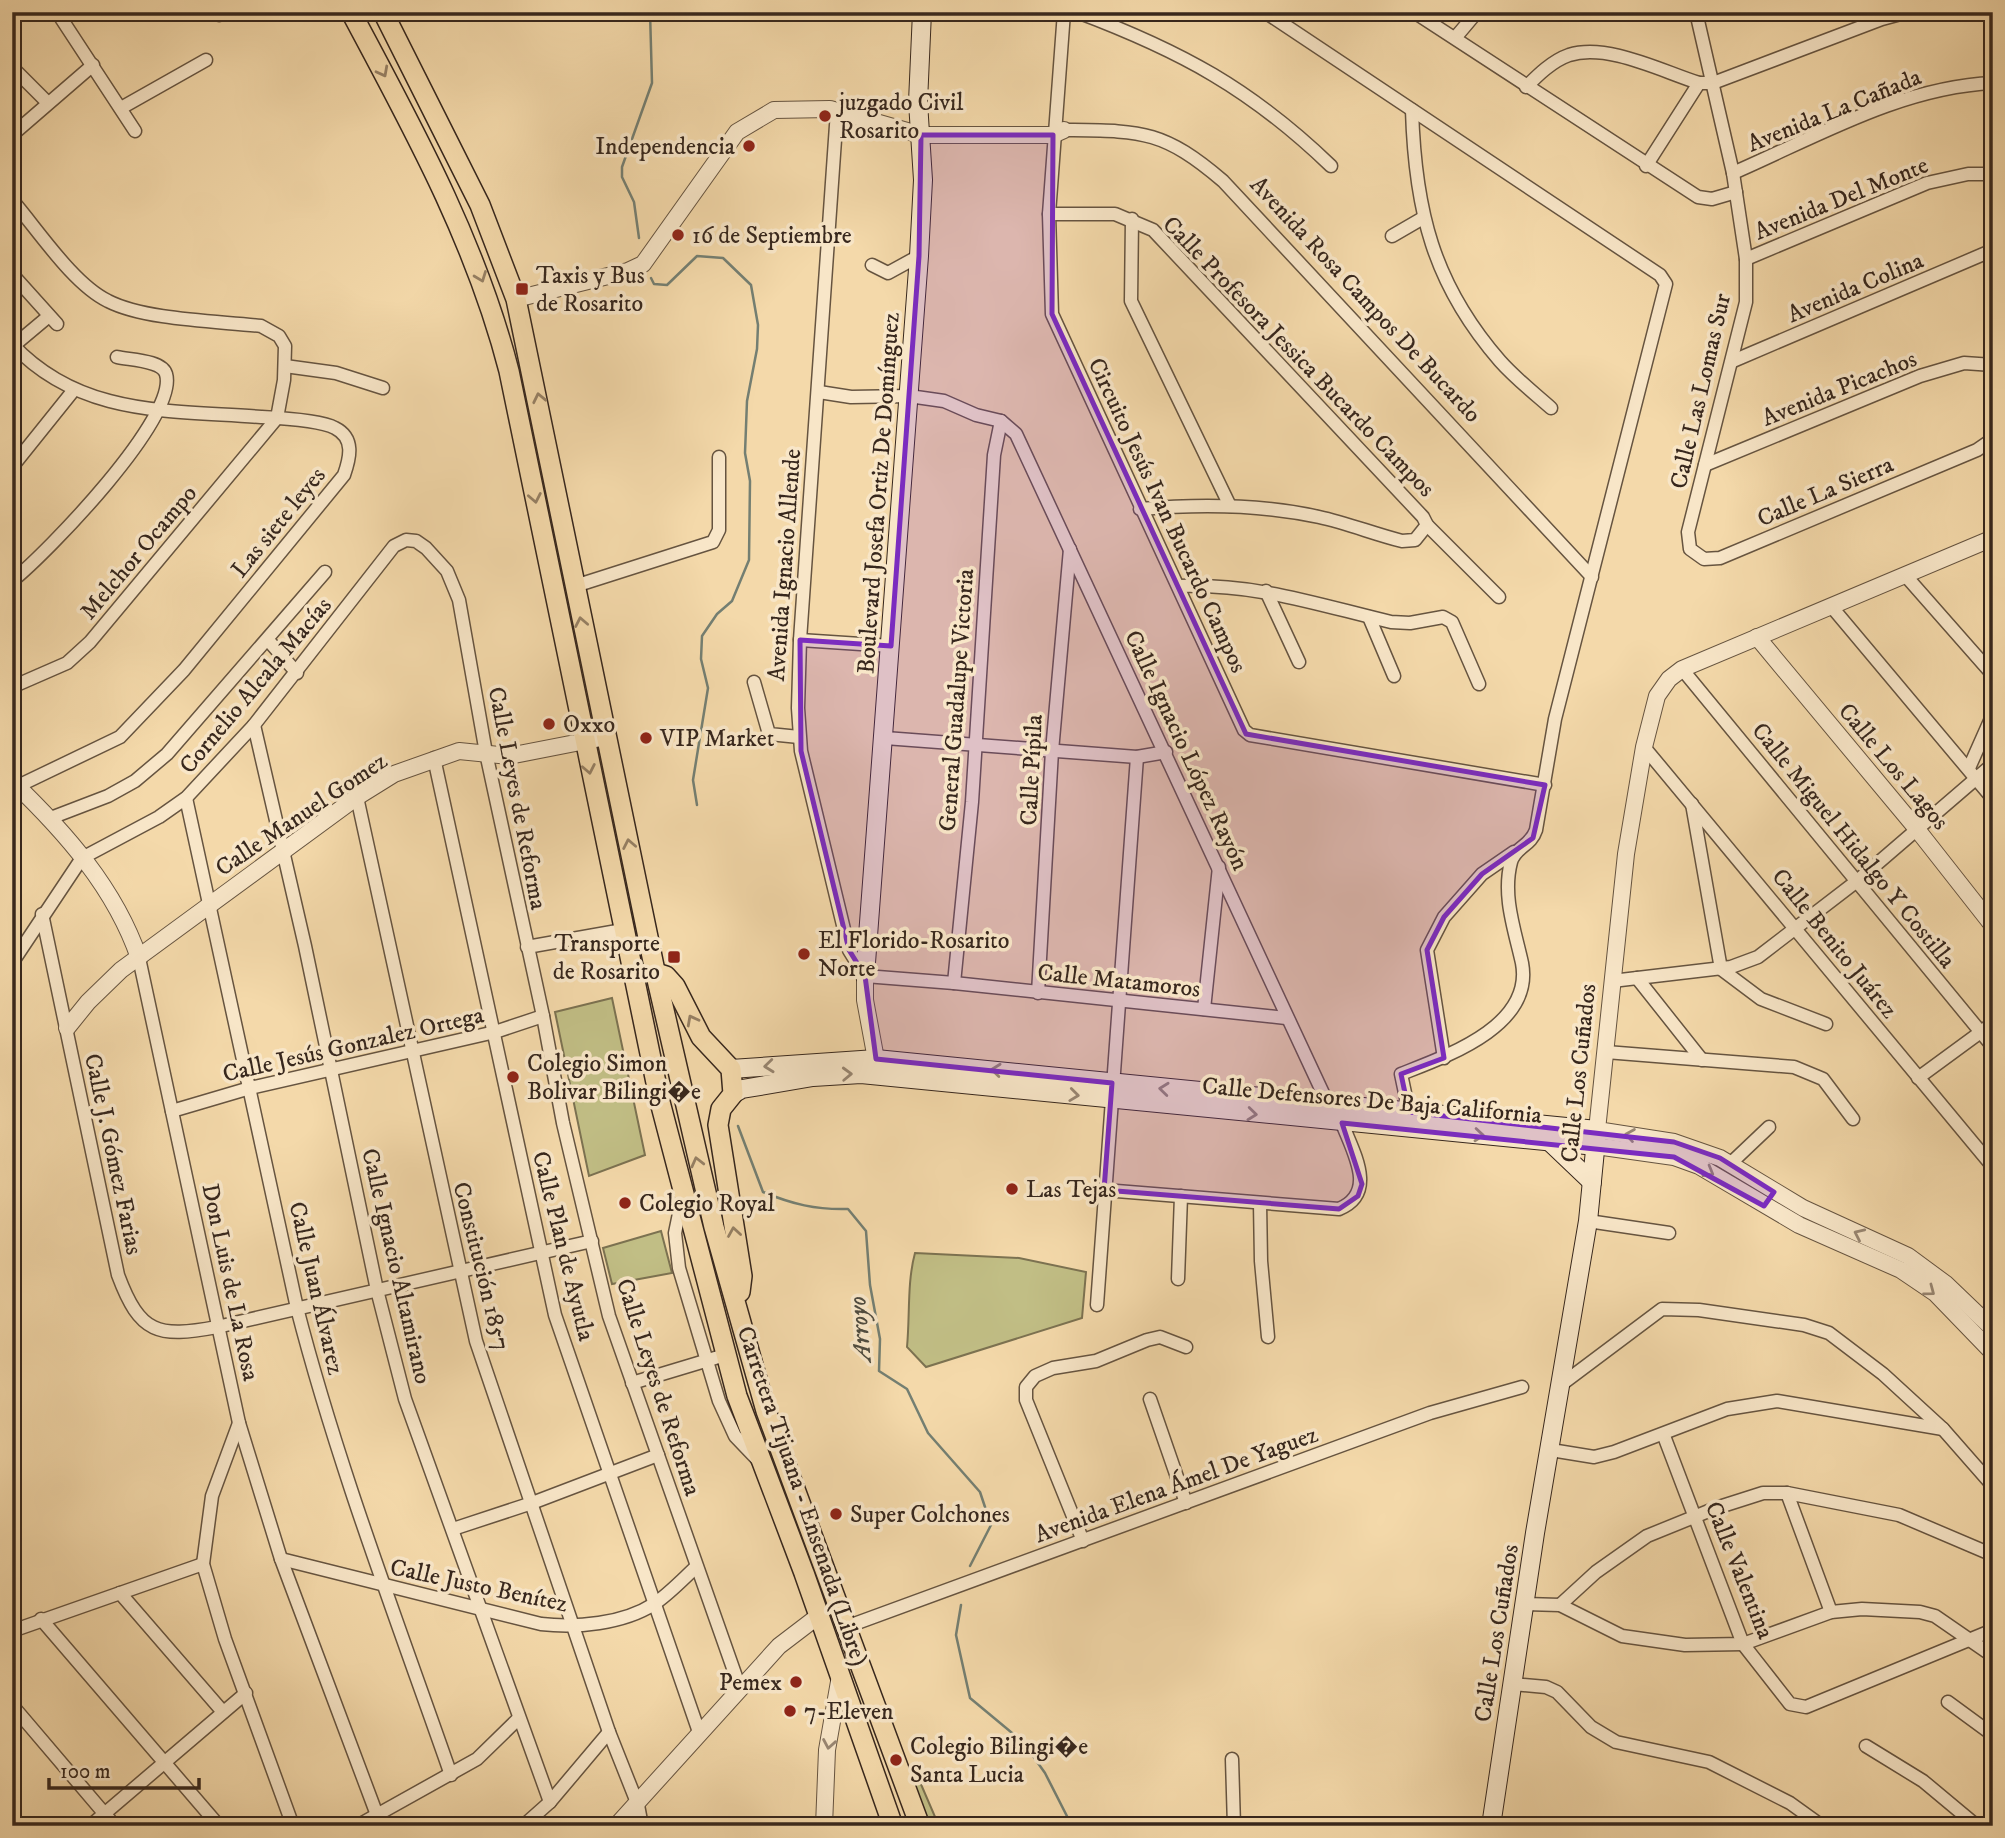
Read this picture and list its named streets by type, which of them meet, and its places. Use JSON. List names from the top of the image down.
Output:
{
  "streets": {
    "highway": ["Carretera Tijuana - Ensenada (Libre)"],
    "main road": ["Boulevard Josefa Ortiz De Domínguez", "Calle Los Cuñados", "Calle Defensores De Baja California"],
    "street": [
      "Avenida La Cañada",
      "Avenida Del Monte",
      "Avenida Colina",
      "Avenida Rosa Campos De Bucardo",
      "Calle Profesora Jessica Bucardo Campos",
      "Avenida Picachos",
      "Calle Las Lomas Sur",
      "Calle La Sierra",
      "Circuito Jesús Ivan Bucardo Campos",
      "Las siete leyes",
      "Melchor Ocampo",
      "Avenida Ignacio Allende",
      "Cornelio Alcala Macías",
      "General Guadalupe Victoria",
      "Calle Ignacio López Rayón",
      "Calle Los Lagos",
      "Calle Pípila",
      "Calle Leyes de Reforma",
      "Calle Manuel Gomez",
      "Calle Miguel Hidalgo Y Costilla",
      "Calle Benito Juárez",
      "Calle Matamoros",
      "Calle Jesús Gonzalez Ortega",
      "Calle J. Gómez Farias",
      "Calle Plan de Ayutla",
      "Calle Ignacio Altamirano",
      "Constitución 1857",
      "Don Luis de La Rosa",
      "Calle Juan Álvarez",
      "Avenida Elena Ámel De Yaguez",
      "Calle Valentina",
      "Calle Justo Benítez"
    ]
  },
  "crossings": [
    ["Avenida La Cañada", "Calle Las Lomas Sur"],
    ["Avenida Del Monte", "Calle Las Lomas Sur"],
    ["Avenida Colina", "Calle Las Lomas Sur"],
    ["Avenida Rosa Campos De Bucardo", "Boulevard Josefa Ortiz De Domínguez"],
    ["Avenida Rosa Campos De Bucardo", "Circuito Jesús Ivan Bucardo Campos"],
    ["Avenida Rosa Campos De Bucardo", "Avenida Ignacio Allende"],
    ["Calle Profesora Jessica Bucardo Campos", "Circuito Jesús Ivan Bucardo Campos"],
    ["Avenida Picachos", "Calle Las Lomas Sur"],
    ["Calle Las Lomas Sur", "Calle La Sierra"],
    ["Boulevard Josefa Ortiz De Domínguez", "Avenida Ignacio Allende"],
    ["Boulevard Josefa Ortiz De Domínguez", "Calle Matamoros"],
    ["Las siete leyes", "Melchor Ocampo"],
    ["Las siete leyes", "Don Luis de La Rosa"],
    ["Avenida Ignacio Allende", "Calle Matamoros"],
    ["Avenida Ignacio Allende", "Calle Defensores De Baja California"],
    ["Cornelio Alcala Macías", "Calle Leyes de Reforma"],
    ["Cornelio Alcala Macías", "Calle Ignacio Altamirano"],
    ["Cornelio Alcala Macías", "Don Luis de La Rosa"],
    ["Cornelio Alcala Macías", "Calle Juan Álvarez"],
    ["General Guadalupe Victoria", "Calle Ignacio López Rayón"],
    ["General Guadalupe Victoria", "Calle Matamoros"],
    ["Calle Ignacio López Rayón", "Calle Pípila"],
    ["Calle Ignacio López Rayón", "Calle Matamoros"],
    ["Calle Ignacio López Rayón", "Calle Defensores De Baja California"],
    ["Calle Los Lagos", "Calle Los Cuñados"],
    ["Calle Pípila", "Calle Matamoros"],
    ["Calle Leyes de Reforma", "Calle Manuel Gomez"],
    ["Calle Leyes de Reforma", "Calle Jesús Gonzalez Ortega"],
    ["Calle Leyes de Reforma", "Calle J. Gómez Farias"],
    ["Calle Leyes de Reforma", "Calle Justo Benítez"],
    ["Calle Manuel Gomez", "Calle J. Gómez Farias"],
    ["Calle Manuel Gomez", "Calle Plan de Ayutla"],
    ["Calle Manuel Gomez", "Calle Ignacio Altamirano"],
    ["Calle Manuel Gomez", "Constitución 1857"],
    ["Calle Manuel Gomez", "Don Luis de La Rosa"],
    ["Calle Manuel Gomez", "Calle Juan Álvarez"],
    ["Calle Manuel Gomez", "Carretera Tijuana - Ensenada (Libre)"],
    ["Calle Miguel Hidalgo Y Costilla", "Calle Los Cuñados"],
    ["Calle Benito Juárez", "Calle Los Cuñados"],
    ["Calle Jesús Gonzalez Ortega", "Calle Plan de Ayutla"],
    ["Calle Jesús Gonzalez Ortega", "Calle Ignacio Altamirano"],
    ["Calle Jesús Gonzalez Ortega", "Constitución 1857"],
    ["Calle Jesús Gonzalez Ortega", "Don Luis de La Rosa"],
    ["Calle Jesús Gonzalez Ortega", "Calle Juan Álvarez"],
    ["Calle Los Cuñados", "Calle Defensores De Baja California"],
    ["Calle J. Gómez Farias", "Calle Plan de Ayutla"],
    ["Calle J. Gómez Farias", "Calle Ignacio Altamirano"],
    ["Calle J. Gómez Farias", "Constitución 1857"],
    ["Calle J. Gómez Farias", "Don Luis de La Rosa"],
    ["Calle J. Gómez Farias", "Calle Juan Álvarez"],
    ["Calle Plan de Ayutla", "Calle Justo Benítez"],
    ["Calle Ignacio Altamirano", "Calle Justo Benítez"],
    ["Constitución 1857", "Calle Justo Benítez"],
    ["Don Luis de La Rosa", "Calle Justo Benítez"],
    ["Calle Juan Álvarez", "Calle Justo Benítez"],
    ["Avenida Elena Ámel De Yaguez", "Carretera Tijuana - Ensenada (Libre)"]
  ],
  "water": ["Arroyo"],
  "places": {
    "other": [
      "juzgado Civil Rosarito",
      "Independencia",
      "16 de Septiembre",
      "Oxxo",
      "VIP Market",
      "El Florido-Rosarito Norte",
      "Colegio Simon Bolivar Bilingi�e",
      "Las Tejas",
      "Colegio Royal",
      "Super Colchones",
      "Pemex",
      "7-Eleven",
      "Colegio Bilingi�e Santa Lucia"
    ],
    "transit": ["Taxis y Bus de Rosarito", "Transporte de Rosarito"]
  },
  "scale_bar": "100 m"
}
